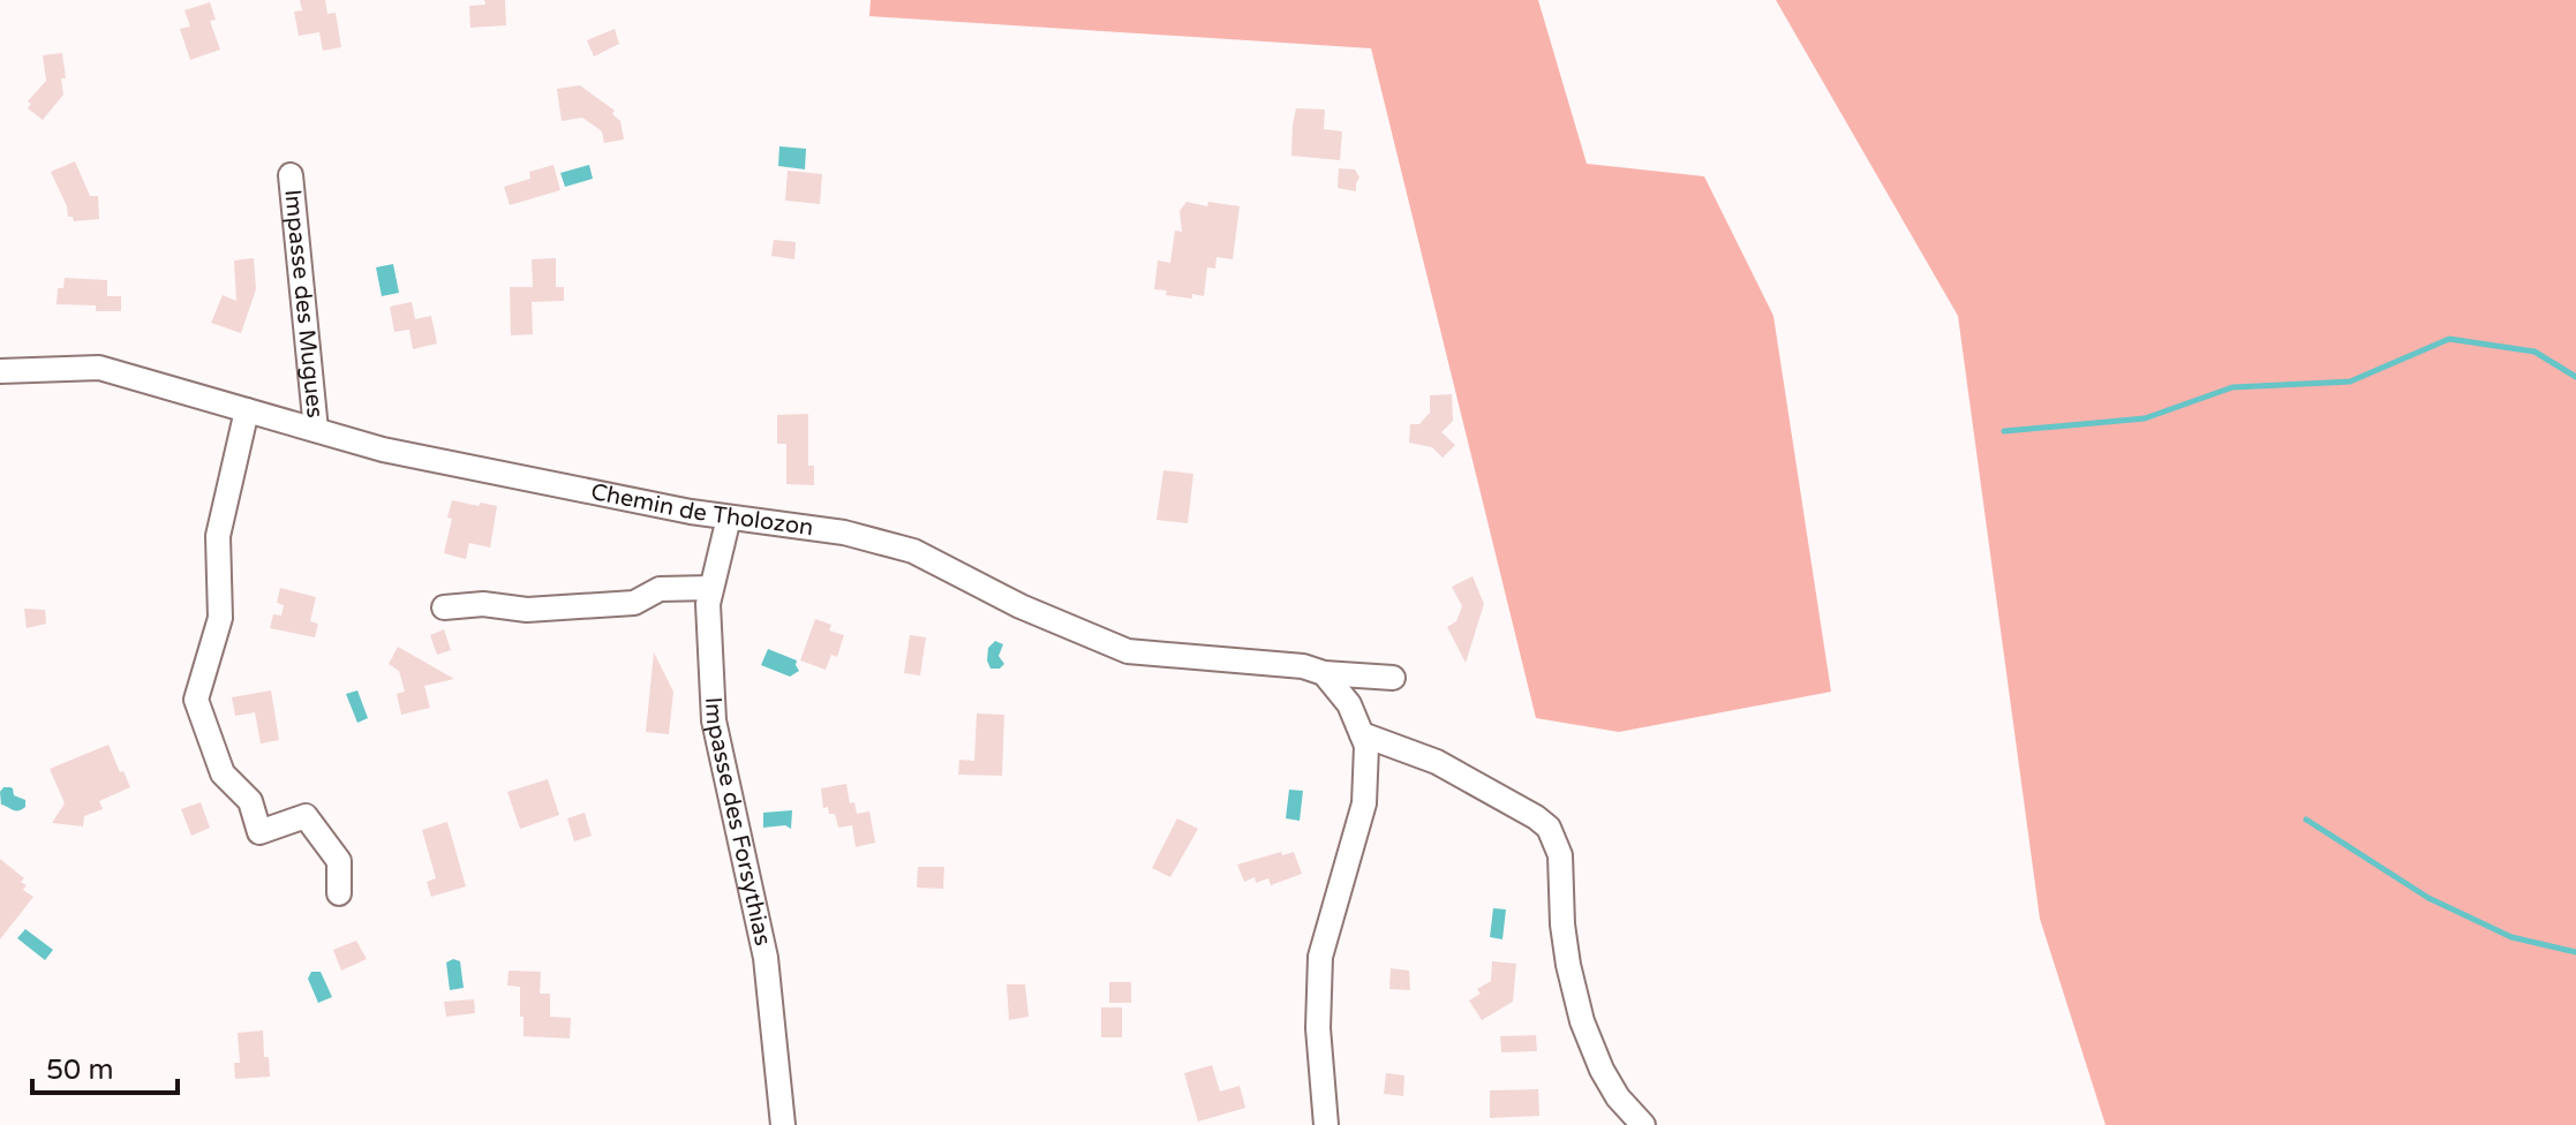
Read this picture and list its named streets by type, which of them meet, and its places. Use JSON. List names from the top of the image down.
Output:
{
  "streets": {
    "street": ["Impasse des Mugues", "Chemin de Tholozon", "Impasse des Forsythias"]
  },
  "crossings": [
    ["Impasse des Mugues", "Chemin de Tholozon"],
    ["Chemin de Tholozon", "Impasse des Forsythias"]
  ],
  "scale_bar": "50 m"
}
